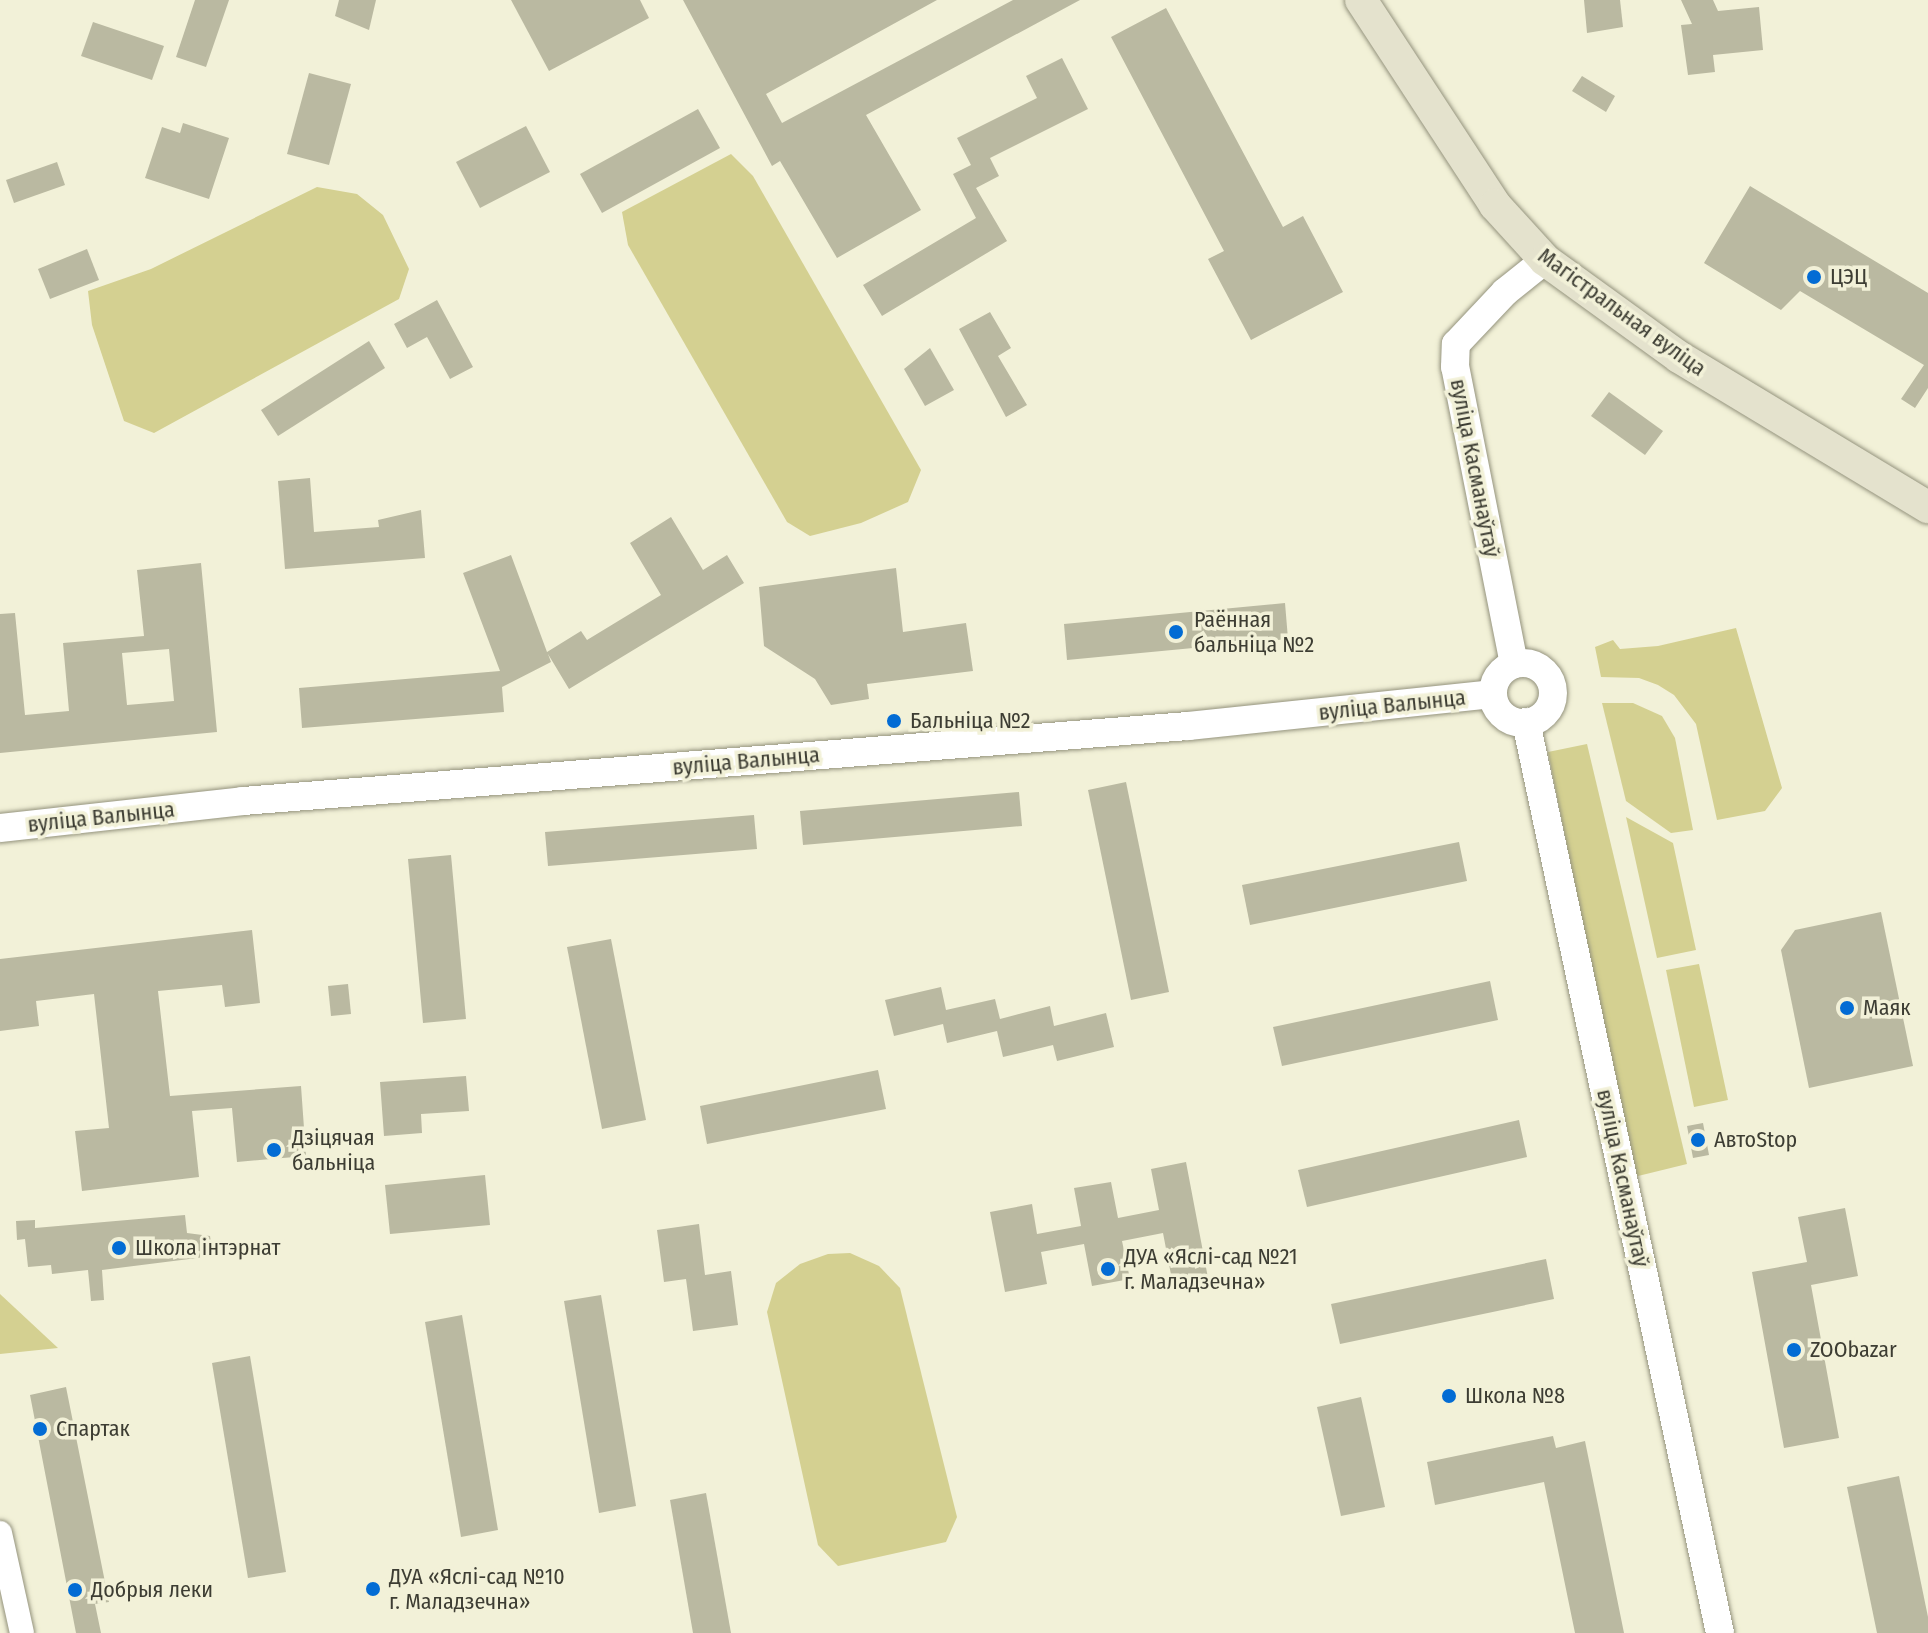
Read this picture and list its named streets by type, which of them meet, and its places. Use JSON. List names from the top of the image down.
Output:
{
  "streets": {
    "main road": ["Магістральная вуліца"],
    "street": ["вуліца Касманаўтаў", "вуліца Валынца"]
  },
  "crossings": [
    ["Магістральная вуліца", "вуліца Касманаўтаў"],
    ["вуліца Касманаўтаў", "вуліца Валынца"]
  ],
  "places": [
    "ЦЭЦ",
    "Раённая бальніца №2",
    "Бальніца №2",
    "Маяк",
    "АвтоStop",
    "Дзіцячая бальніца",
    "Школа інтэрнат",
    "ДУА «Яслі-сад №21 г. Маладзечна»",
    "ZOObazar",
    "Школа №8",
    "Спартак",
    "ДУА «Яслі-сад №10 г. Маладзечна»",
    "Добрыя леки"
  ]
}
